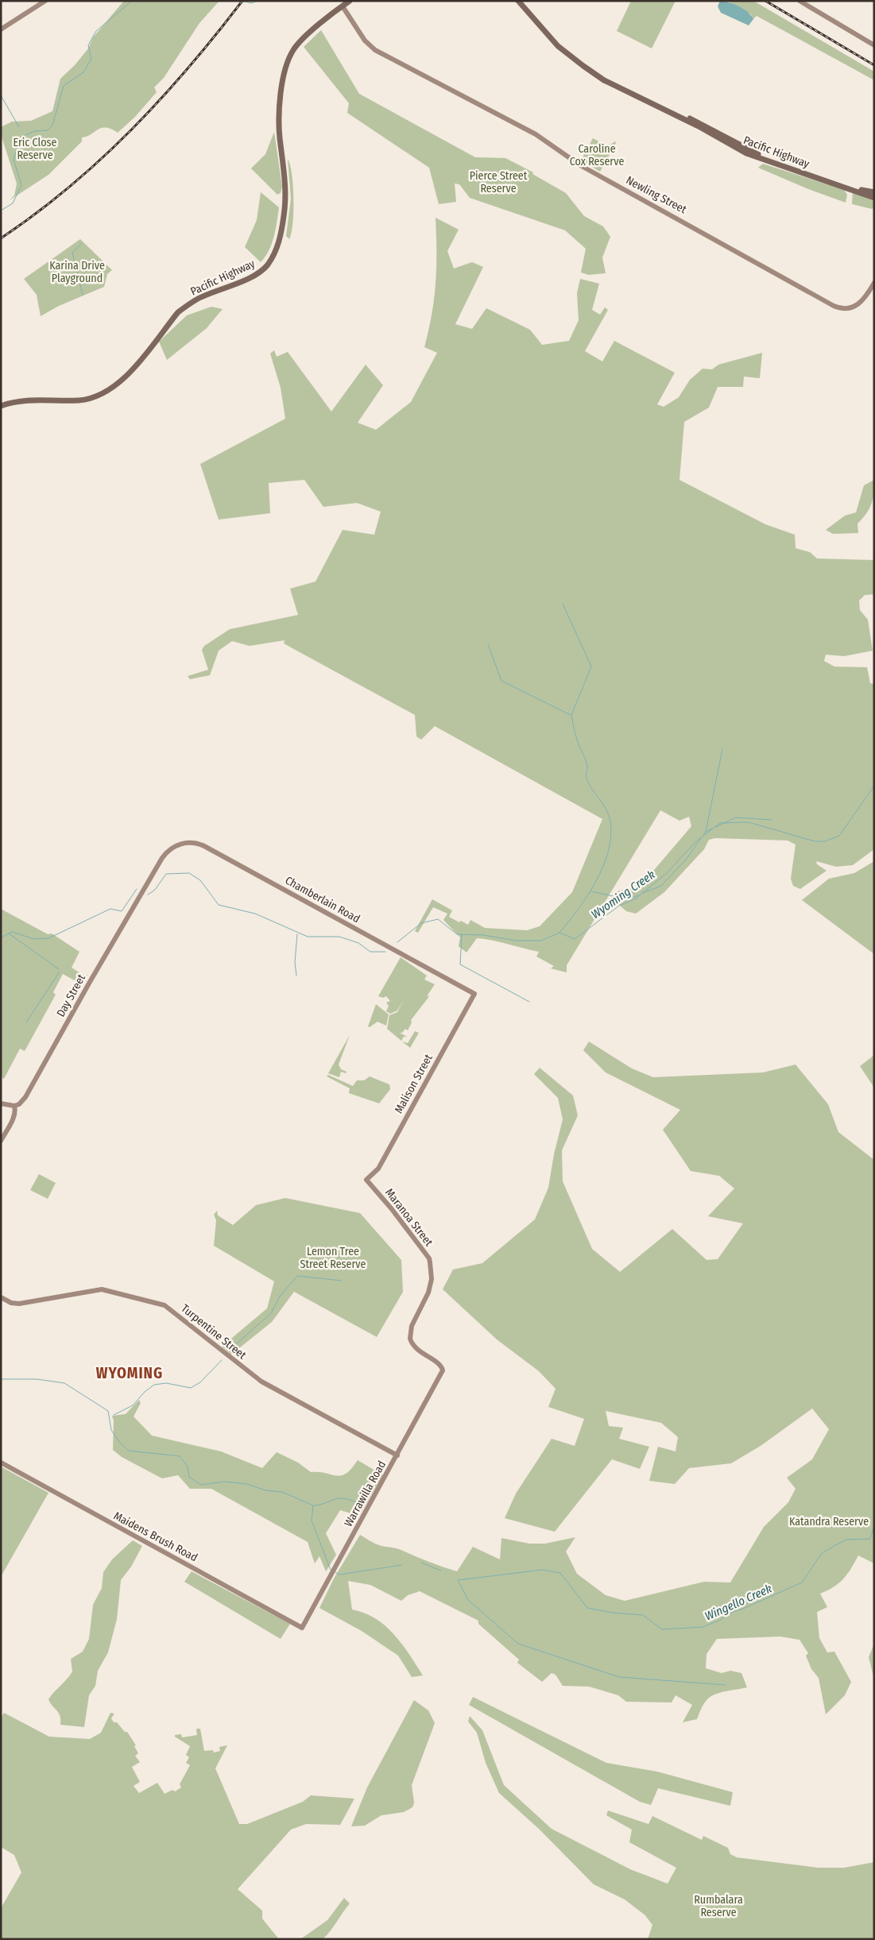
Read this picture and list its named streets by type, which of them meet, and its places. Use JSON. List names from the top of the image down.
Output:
{
  "streets": {
    "main road": ["Pacific Highway"],
    "street": [
      "Newling Street",
      "Chamberlain Road",
      "Day Street",
      "Malison Street",
      "Maranoa Street",
      "Turpentine Street",
      "Warrawilla Road",
      "Maidens Brush Road"
    ]
  },
  "crossings": [
    ["Pacific Highway", "Newling Street"],
    ["Chamberlain Road", "Day Street"],
    ["Chamberlain Road", "Malison Street"],
    ["Malison Street", "Maranoa Street"],
    ["Maranoa Street", "Warrawilla Road"],
    ["Turpentine Street", "Warrawilla Road"],
    ["Warrawilla Road", "Maidens Brush Road"]
  ],
  "districts": ["WYOMING"],
  "water": ["Wyoming Creek", "Wingello Creek"],
  "parks": [
    "Eric Close Reserve",
    "Caroline Cox Reserve",
    "Pierce Street Reserve",
    "Karina Drive Playground",
    "Lemon Tree Street Reserve",
    "Katandra Reserve",
    "Rumbalara Reserve"
  ]
}
